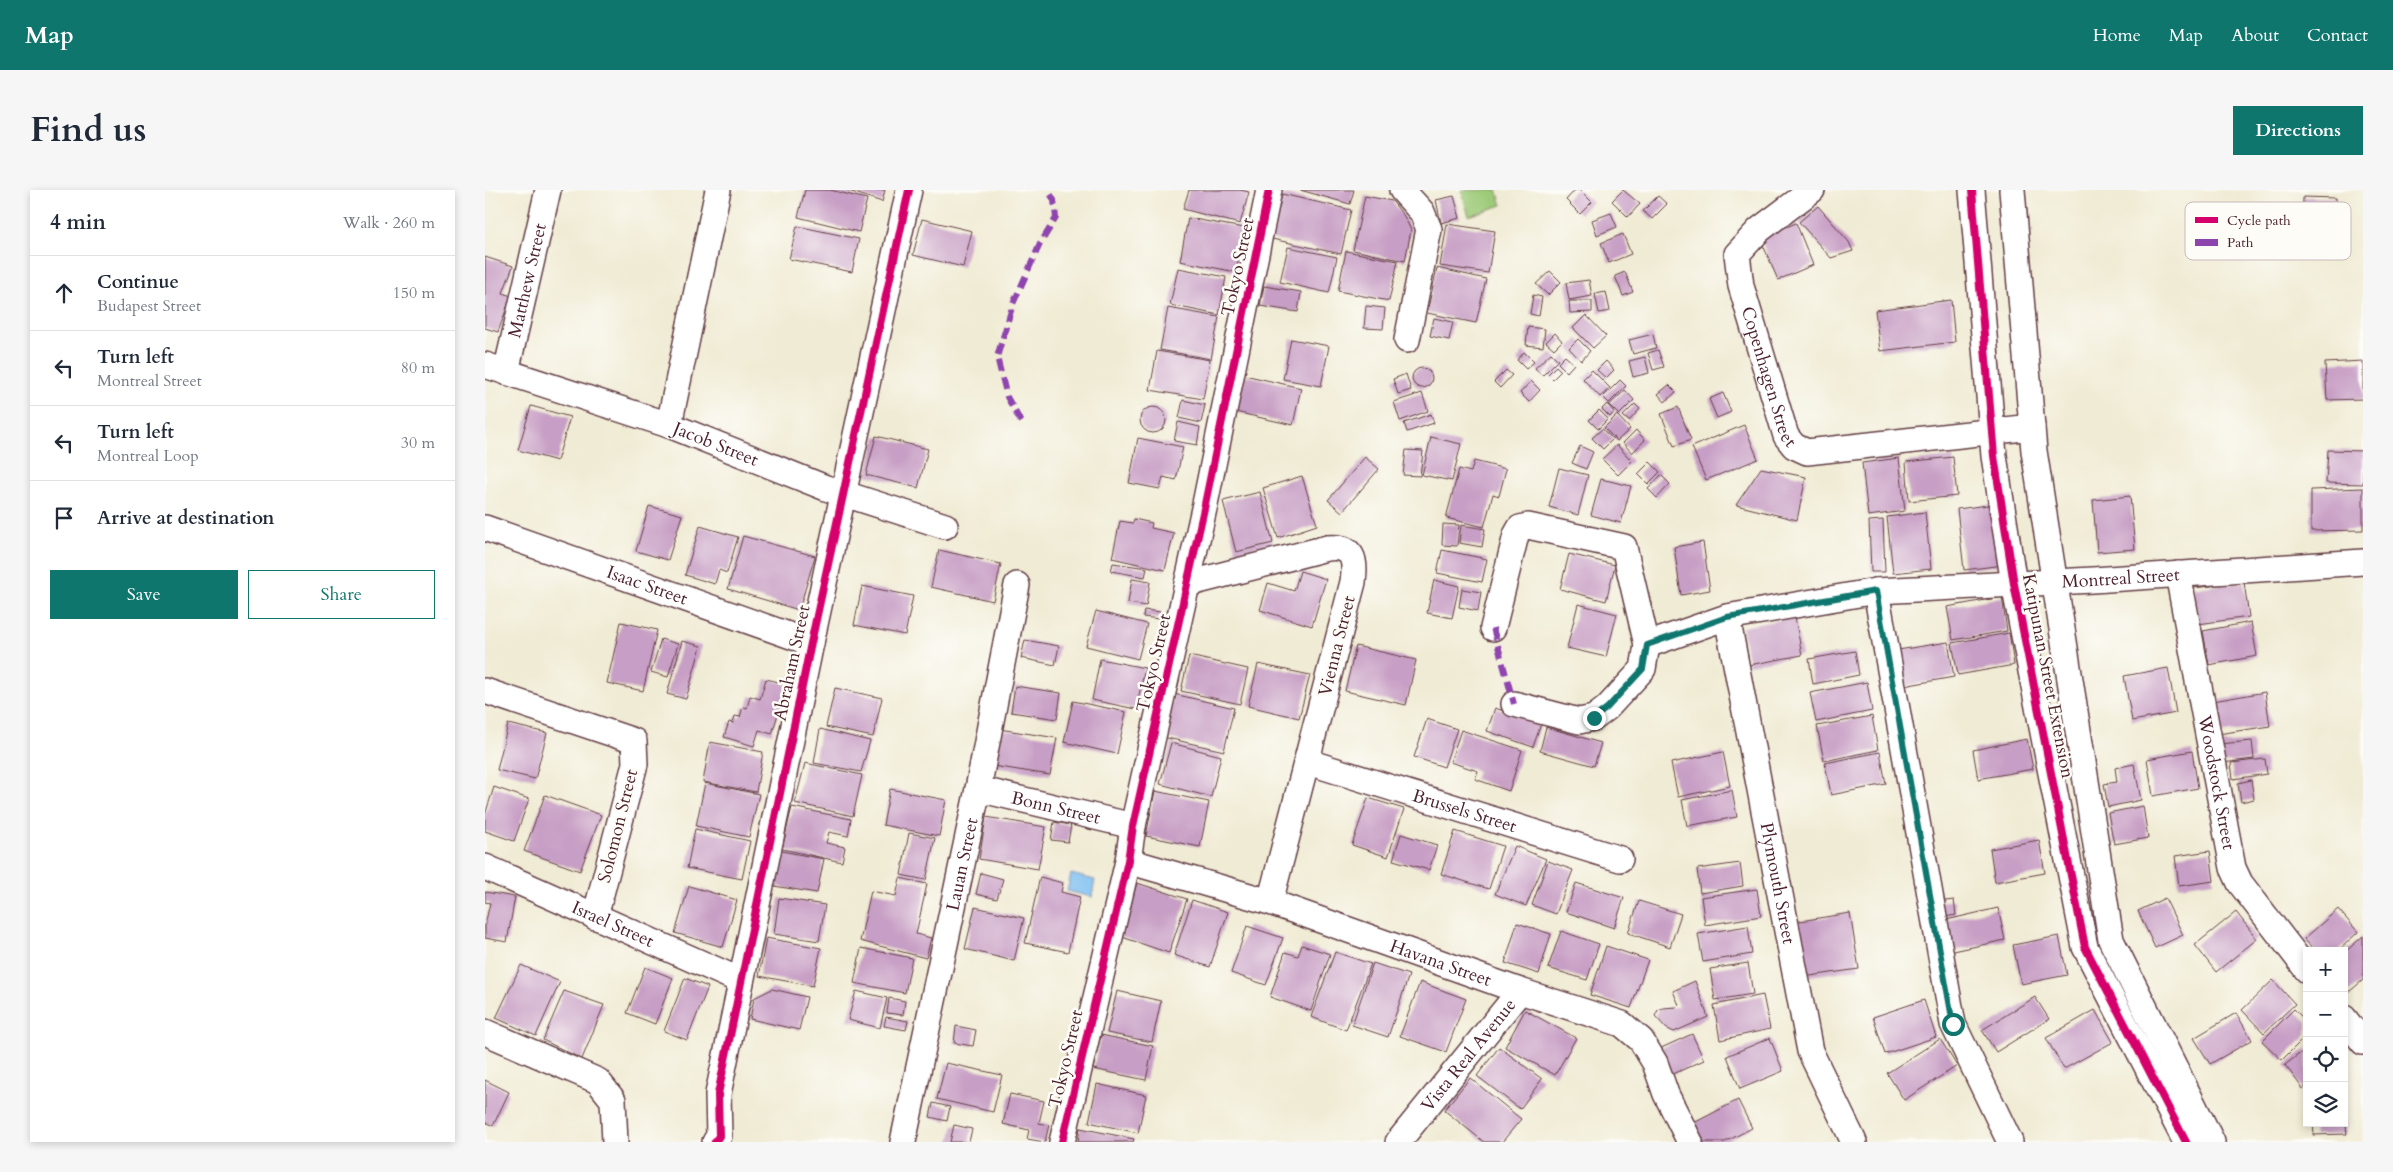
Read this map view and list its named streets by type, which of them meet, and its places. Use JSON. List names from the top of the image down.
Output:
{
  "streets": {
    "street": [
      "Tokyo Street",
      "Matthew Street",
      "Copenhagen Street",
      "Jacob Street",
      "Montreal Street",
      "Isaac Street",
      "Vienna Street",
      "Abraham Street",
      "Katipunan Street Extension",
      "Woodstock Street",
      "Bonn Street",
      "Brussels Street",
      "Solomon Street",
      "Lauan Street",
      "Plymouth Street",
      "Israel Street",
      "Havana Street",
      "Vista Real Avenue"
    ]
  },
  "crossings": [
    ["Tokyo Street", "Vienna Street"],
    ["Tokyo Street", "Bonn Street"],
    ["Tokyo Street", "Havana Street"],
    ["Matthew Street", "Jacob Street"],
    ["Copenhagen Street", "Katipunan Street Extension"],
    ["Jacob Street", "Abraham Street"],
    ["Montreal Street", "Katipunan Street Extension"],
    ["Montreal Street", "Woodstock Street"],
    ["Montreal Street", "Plymouth Street"],
    ["Isaac Street", "Abraham Street"],
    ["Vienna Street", "Brussels Street"],
    ["Vienna Street", "Havana Street"],
    ["Abraham Street", "Israel Street"],
    ["Bonn Street", "Lauan Street"],
    ["Solomon Street", "Israel Street"],
    ["Havana Street", "Vista Real Avenue"]
  ],
  "legend": ["Cycle path", "Path"],
  "page": {
    "header": "Map",
    "nav": [
      "Home",
      "Map",
      "About",
      "Contact"
    ],
    "title": "Find us",
    "buttons": [
      "Directions",
      ["Save", "Share"]
    ],
    "heading": ["4 min", "Walk · 260 m"],
    "list": [
      ["Continue", "Budapest Street", "150 m"],
      ["Turn left", "Montreal Street", "80 m"],
      ["Turn left", "Montreal Loop", "30 m"],
      "Arrive at destination"
    ],
    "map_buttons": ["+", "−"]
  }
}
